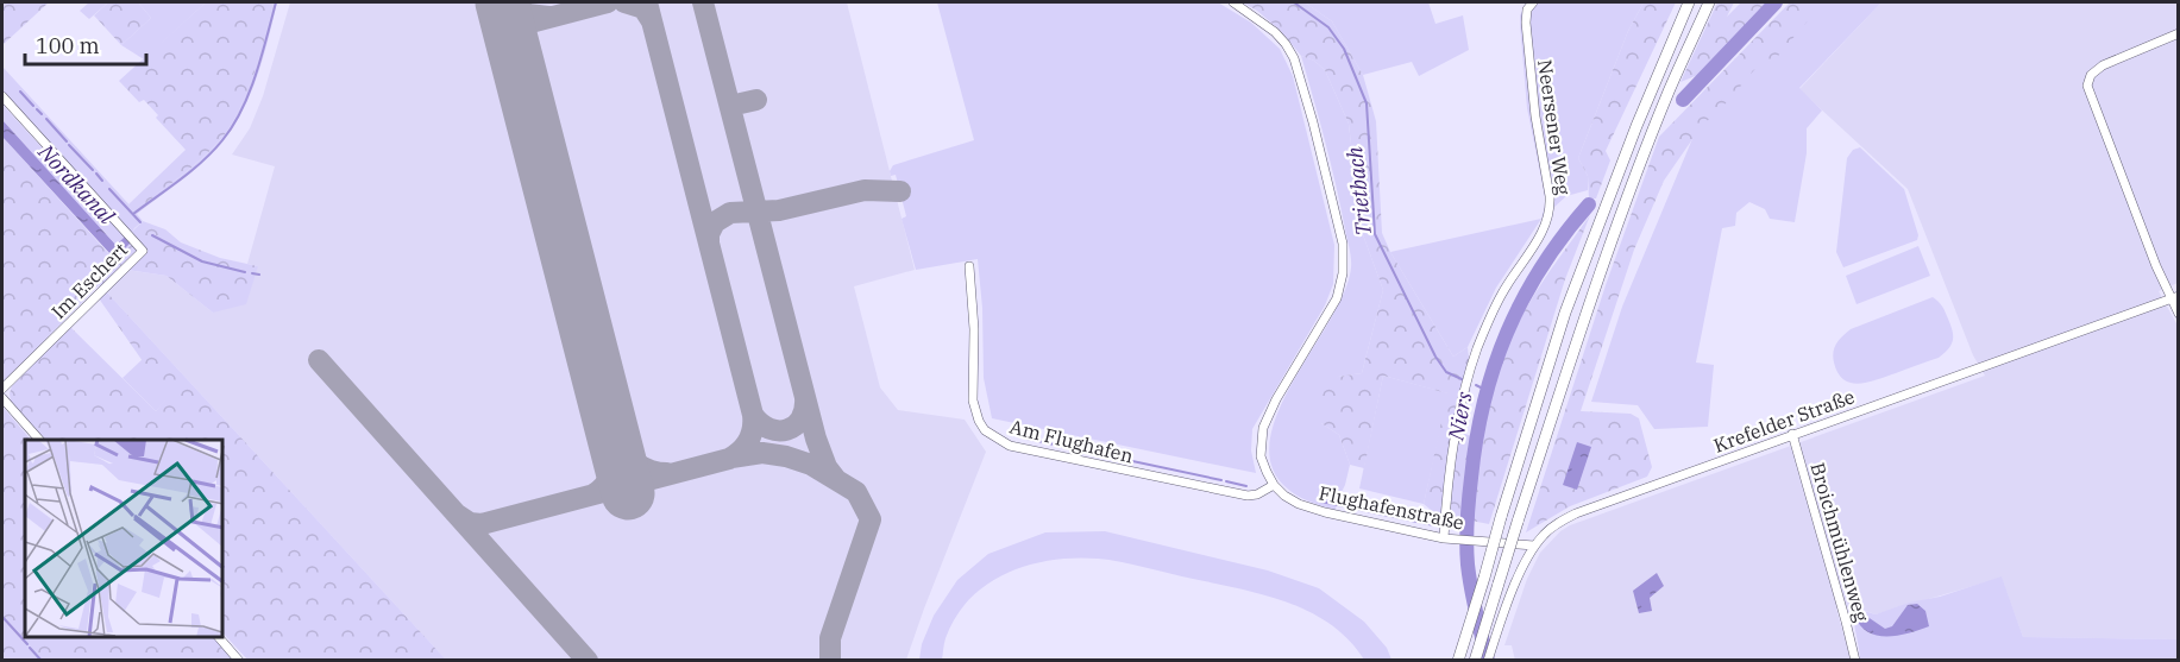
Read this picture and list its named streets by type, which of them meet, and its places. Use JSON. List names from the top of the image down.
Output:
{
  "streets": {
    "street": [
      "Neersener Weg",
      "Im Eschert",
      "Krefelder Straße",
      "Am Flughafen",
      "Flughafenstraße",
      "Broichmühlenweg"
    ]
  },
  "crossings": [
    ["Neersener Weg", "Flughafenstraße"],
    ["Krefelder Straße", "Flughafenstraße"],
    ["Krefelder Straße", "Broichmühlenweg"],
    ["Am Flughafen", "Flughafenstraße"]
  ],
  "water": ["Nordkanal", "Trietbach", "Niers"],
  "scale_bar": "100 m"
}
